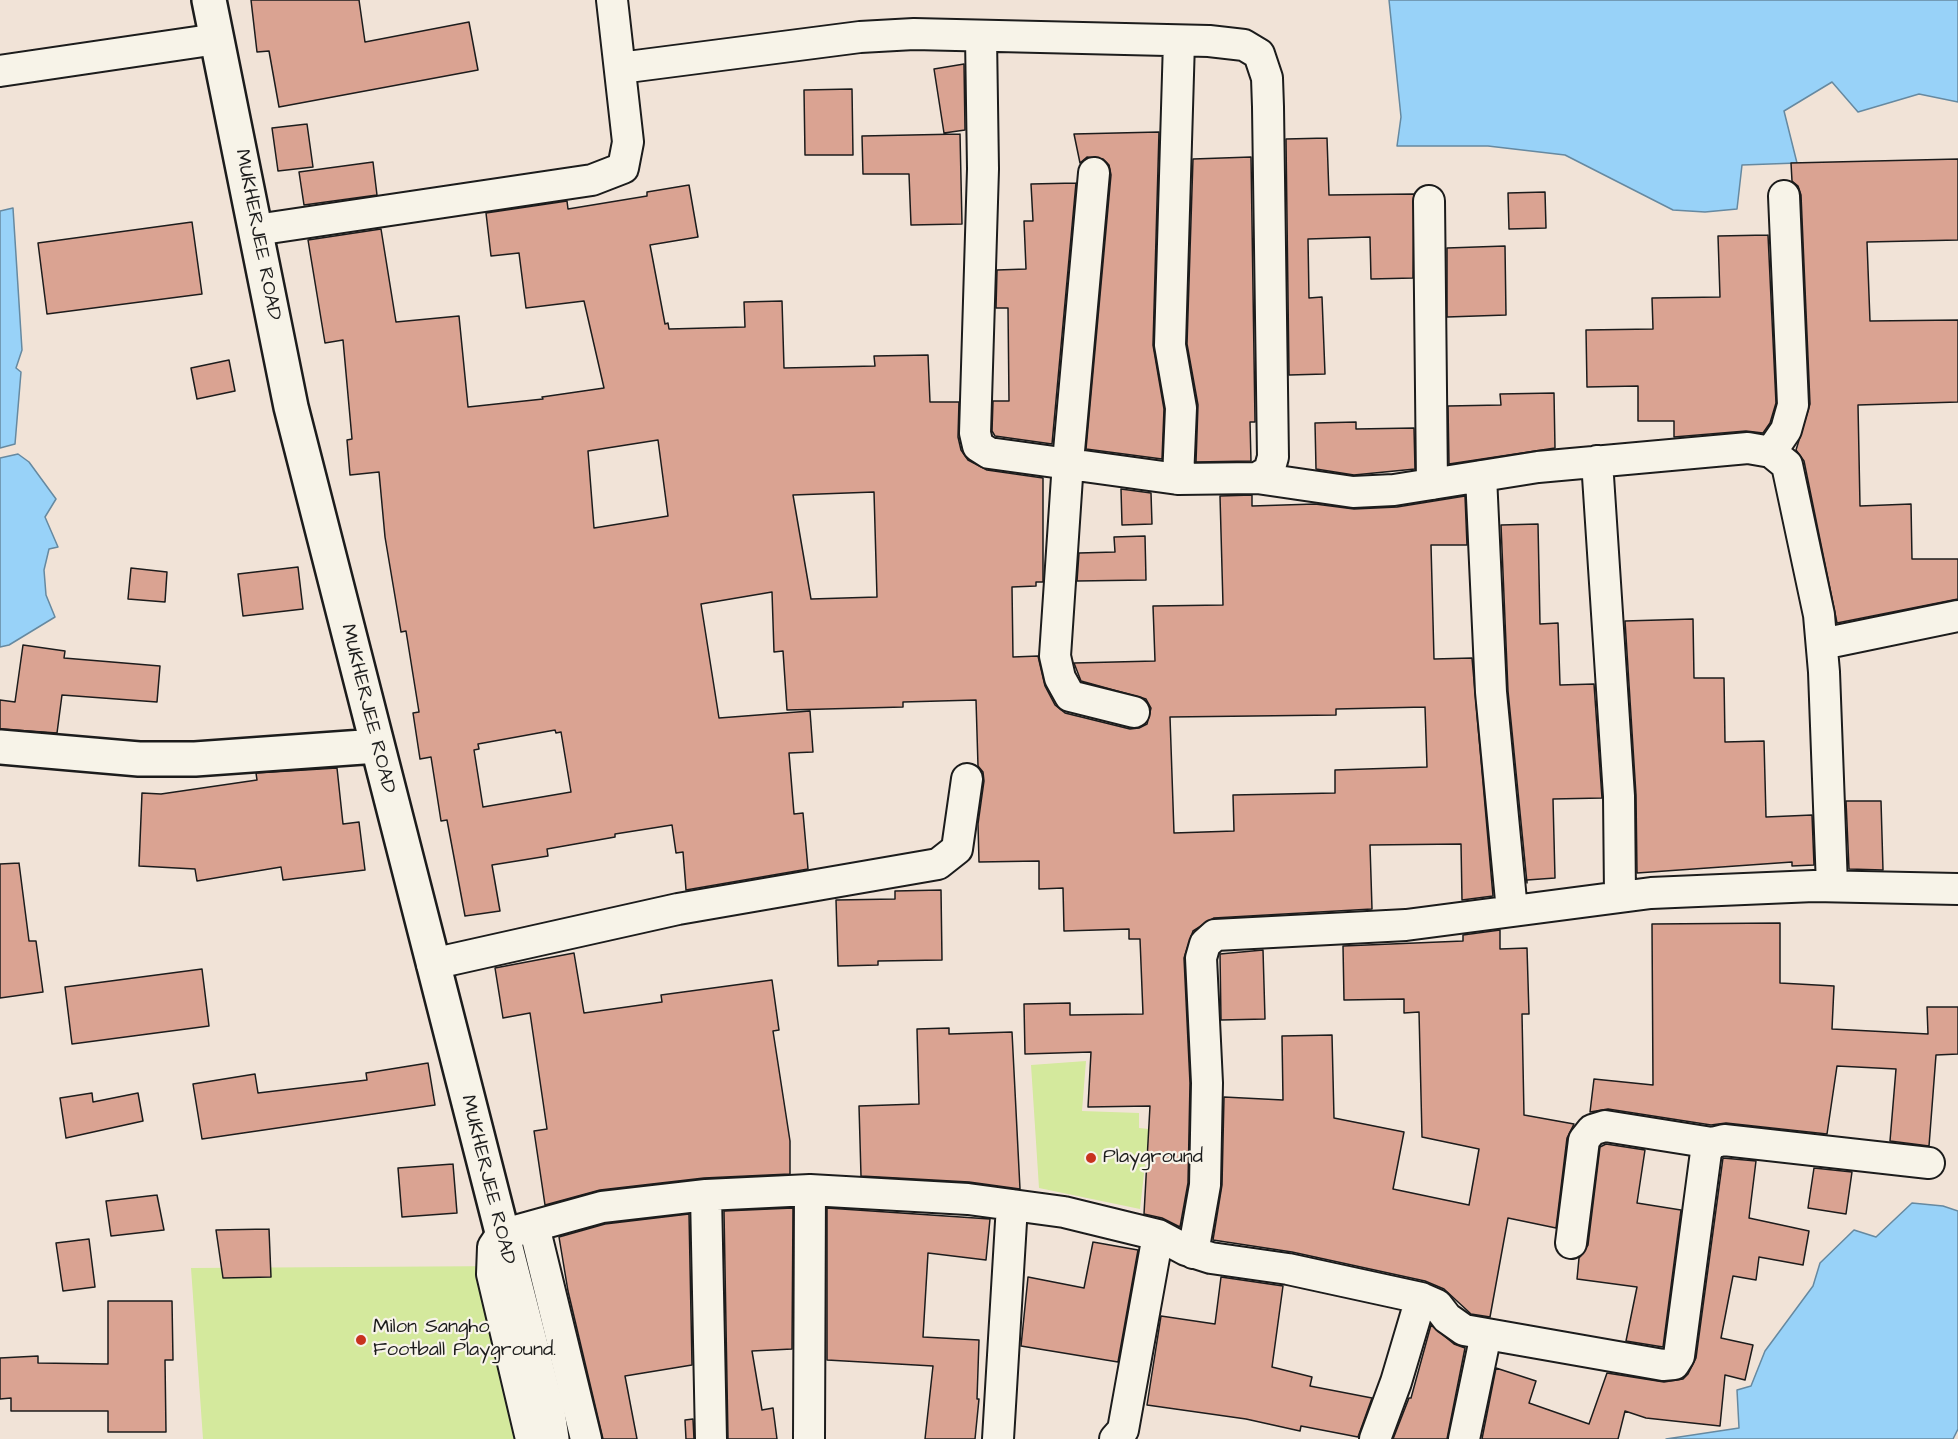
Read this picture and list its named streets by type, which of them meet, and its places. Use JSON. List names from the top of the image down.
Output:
{
  "streets": {
    "main road": ["MUKHERJEE ROAD"]
  },
  "places": ["Playground", "Milon Sangho Football Playground."]
}
